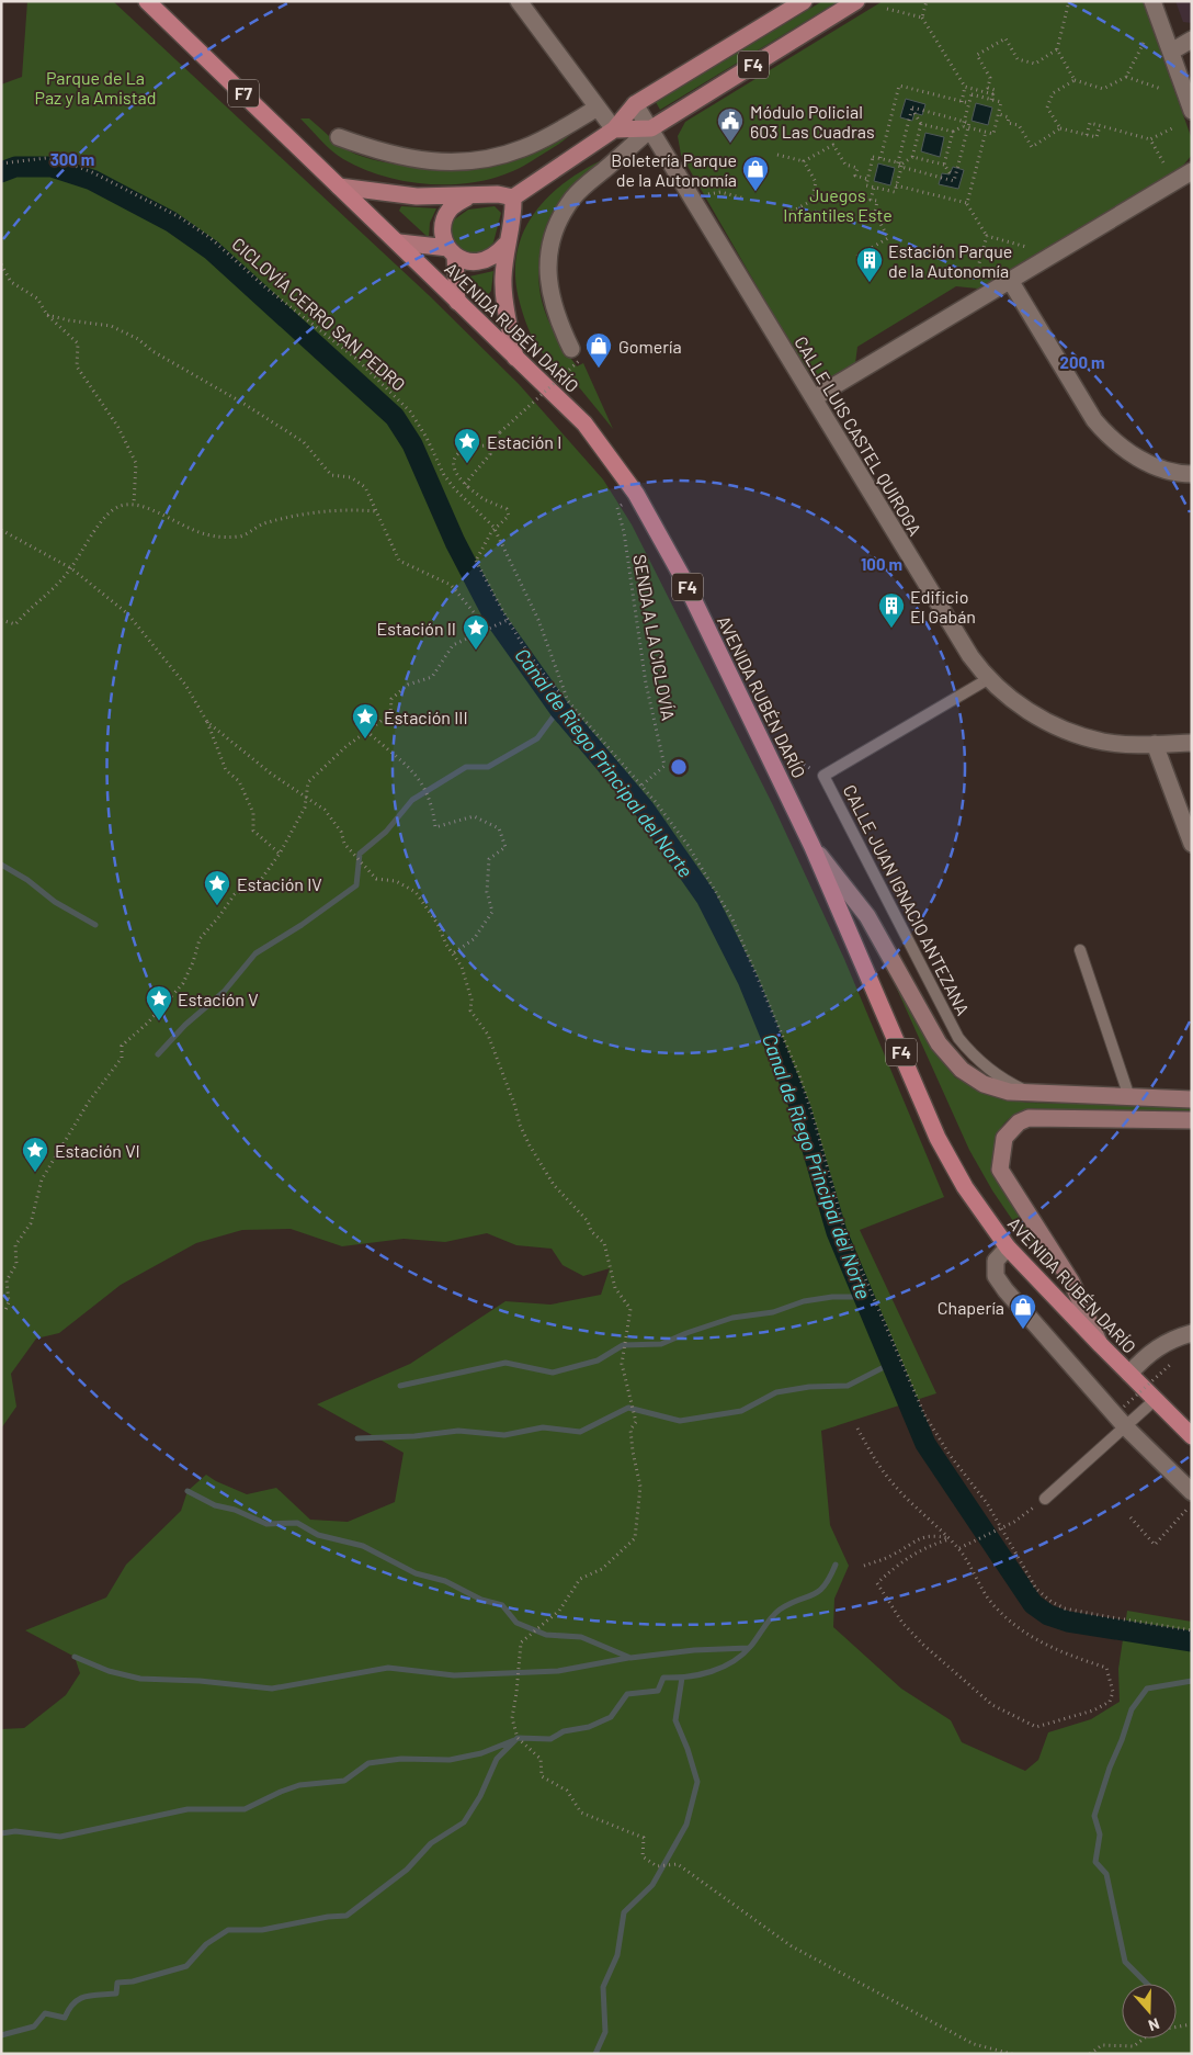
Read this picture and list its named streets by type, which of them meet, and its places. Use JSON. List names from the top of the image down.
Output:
{
  "streets": {
    "highway": ["F4", "F7", "AVENIDA RUBÉN DARÍO"],
    "street": ["CALLE LUIS CASTEL QUIROGA"],
    "lane": ["CALLE JUAN IGNACIO ANTEZANA"],
    "path": ["CICLOVÍA CERRO SAN PEDRO", "SENDA A LA CICLOVÍA"]
  },
  "crossings": [
    ["F4", "CALLE LUIS CASTEL QUIROGA"],
    ["CICLOVÍA CERRO SAN PEDRO", "SENDA A LA CICLOVÍA"],
    ["AVENIDA RUBÉN DARÍO", "SENDA A LA CICLOVÍA"],
    ["CALLE LUIS CASTEL QUIROGA", "CALLE JUAN IGNACIO ANTEZANA"]
  ],
  "water": ["Canal de Riego Principal del Norte"],
  "parks": ["Parque de La Paz y la Amistad", "Juegos Infantiles Este"],
  "places": {
    "public building": ["Módulo Policial 603 Las Cuadras"],
    "shop": ["Boletería Parque de la Autonomía", "Gomería", "Chapería"],
    "building": ["Estación Parque de la Autonomía", "Edificio El Gabán"],
    "place": [
      "Estación I",
      "Estación II",
      "Estación III",
      "Estación IV",
      "Estación V",
      "Estación VI"
    ]
  },
  "north": "bottom",
  "rings": ["300 m", "200 m", "100 m"]
}
